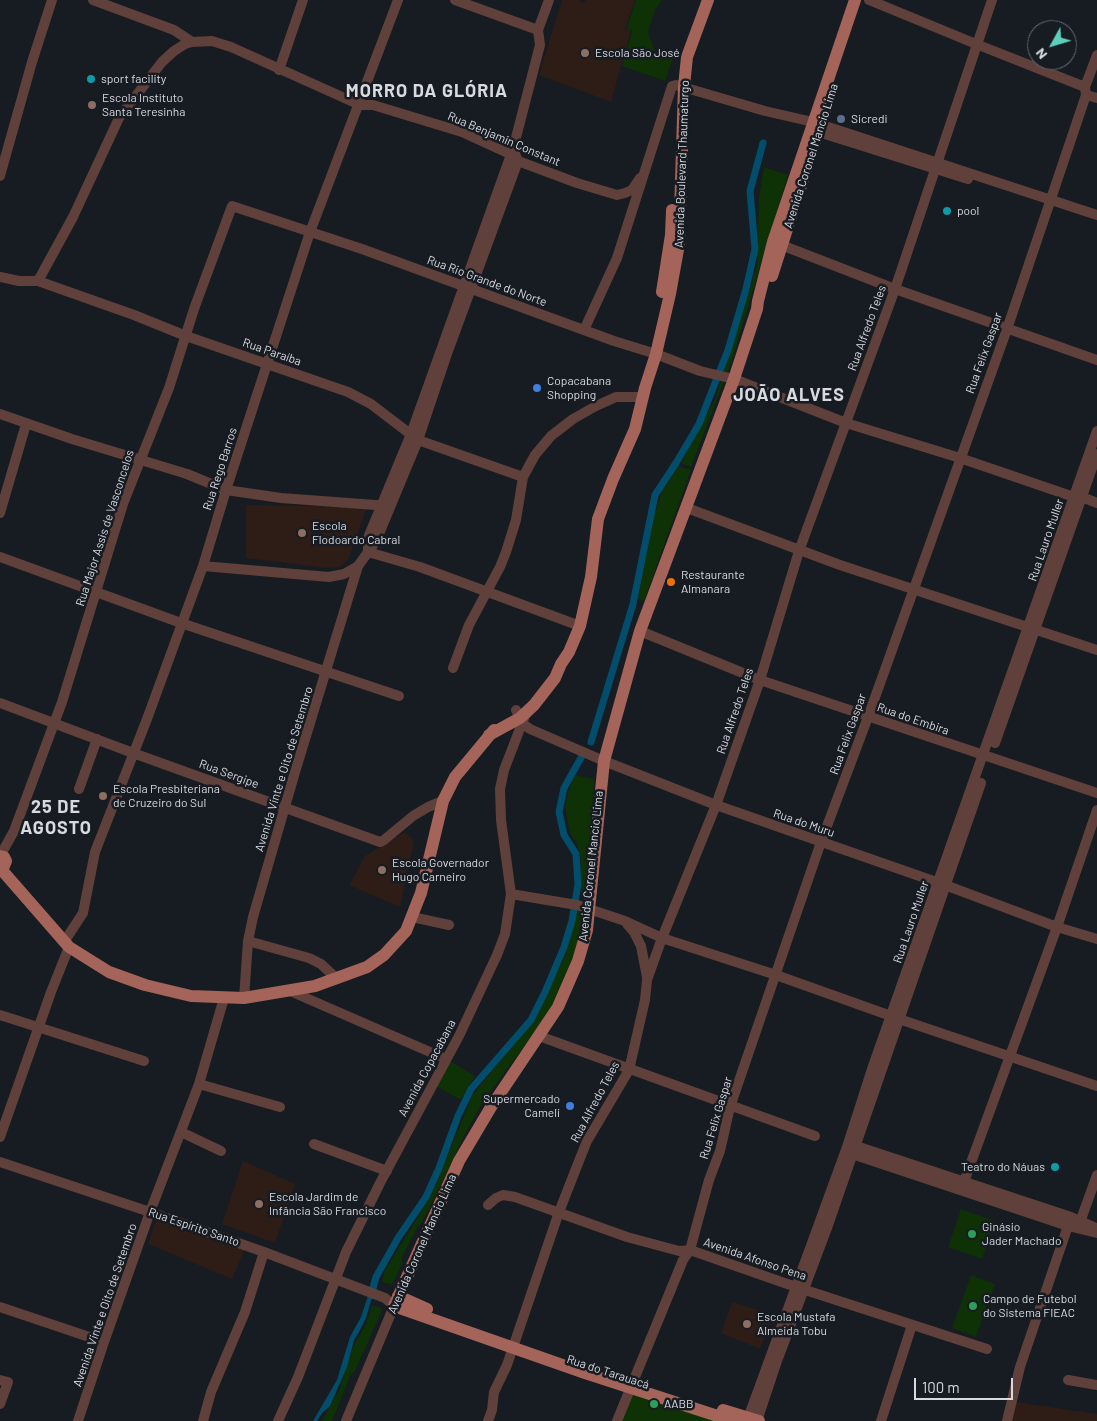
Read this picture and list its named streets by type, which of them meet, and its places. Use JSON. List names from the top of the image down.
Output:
{
  "streets": {
    "main road": [
      "Avenida Coronel Mancio Lima",
      "Avenida Boulevard Thaumaturgo",
      "Rua Espírito Santo",
      "Rua do Tarauacá"
    ],
    "street": [
      "Rua Benjamin Constant",
      "Rua Rio Grande do Norte",
      "Rua Alfredo Teles",
      "Rua Paraíba",
      "Rua Felix Gaspar",
      "Rua Rego Barros",
      "Rua Major Assis de Vasconcelos",
      "Rua Lauro Muller",
      "Rua do Embira",
      "Avenida Vinte e Oito de Setembro",
      "Rua Sergipe",
      "Rua do Muru",
      "Avenida Copacabana",
      "Avenida Afonso Pena"
    ]
  },
  "crossings": [
    ["Rua Benjamin Constant", "Rua Rego Barros"],
    ["Rua Benjamin Constant", "Avenida Vinte e Oito de Setembro"],
    ["Avenida Coronel Mancio Lima", "Rua Rio Grande do Norte"],
    ["Avenida Coronel Mancio Lima", "Rua do Embira"],
    ["Avenida Coronel Mancio Lima", "Rua do Muru"],
    ["Avenida Coronel Mancio Lima", "Rua Espírito Santo"],
    ["Avenida Boulevard Thaumaturgo", "Rua Rio Grande do Norte"],
    ["Avenida Boulevard Thaumaturgo", "Rua Sergipe"],
    ["Avenida Boulevard Thaumaturgo", "Rua do Muru"],
    ["Avenida Boulevard Thaumaturgo", "Avenida Copacabana"],
    ["Rua Rio Grande do Norte", "Rua Alfredo Teles"],
    ["Rua Rio Grande do Norte", "Rua Felix Gaspar"],
    ["Rua Rio Grande do Norte", "Rua Rego Barros"],
    ["Rua Rio Grande do Norte", "Rua Major Assis de Vasconcelos"],
    ["Rua Rio Grande do Norte", "Rua Lauro Muller"],
    ["Rua Rio Grande do Norte", "Avenida Vinte e Oito de Setembro"],
    ["Rua Alfredo Teles", "Rua do Embira"],
    ["Rua Alfredo Teles", "Rua do Muru"],
    ["Rua Alfredo Teles", "Rua Espírito Santo"],
    ["Rua Alfredo Teles", "Avenida Afonso Pena"],
    ["Rua Alfredo Teles", "Rua do Tarauacá"],
    ["Rua Paraíba", "Rua Rego Barros"],
    ["Rua Paraíba", "Rua Major Assis de Vasconcelos"],
    ["Rua Paraíba", "Avenida Vinte e Oito de Setembro"],
    ["Rua Felix Gaspar", "Rua do Embira"],
    ["Rua Felix Gaspar", "Rua do Muru"],
    ["Rua Felix Gaspar", "Avenida Afonso Pena"],
    ["Rua Felix Gaspar", "Rua do Tarauacá"],
    ["Rua Rego Barros", "Rua Sergipe"],
    ["Rua Major Assis de Vasconcelos", "Rua Sergipe"],
    ["Rua Lauro Muller", "Rua do Embira"],
    ["Rua Lauro Muller", "Rua do Muru"],
    ["Rua Lauro Muller", "Avenida Afonso Pena"],
    ["Rua Lauro Muller", "Rua do Tarauacá"],
    ["Avenida Vinte e Oito de Setembro", "Rua Sergipe"],
    ["Avenida Vinte e Oito de Setembro", "Rua Espírito Santo"],
    ["Rua do Muru", "Avenida Copacabana"],
    ["Avenida Copacabana", "Rua Espírito Santo"],
    ["Rua Espírito Santo", "Rua do Tarauacá"]
  ],
  "districts": ["MORRO DA GLÓRIA", "JOÃO ALVES", "25 DE AGOSTO"],
  "places": [
    "Escola São José",
    "sport facility",
    "Escola Instituto Santa Teresinha",
    "Sicredi",
    "pool",
    "Copacabana Shopping",
    "Escola Flodoardo Cabral",
    "Restaurante Almanara",
    "Escola Presbiteriana de Cruzeiro do Sul",
    "Escola Governador Hugo Carneiro",
    "Supermercado Cameli",
    "Teatro do Náuas",
    "Escola Jardim de Infância São Francisco",
    "Ginásio Jader Machado",
    "Campo de Futebol do Sistema FIEAC",
    "Escola Mustafa Almeida Tobu",
    "AABB"
  ],
  "scale_bar": "100 m",
  "north": "bottom left"
}
